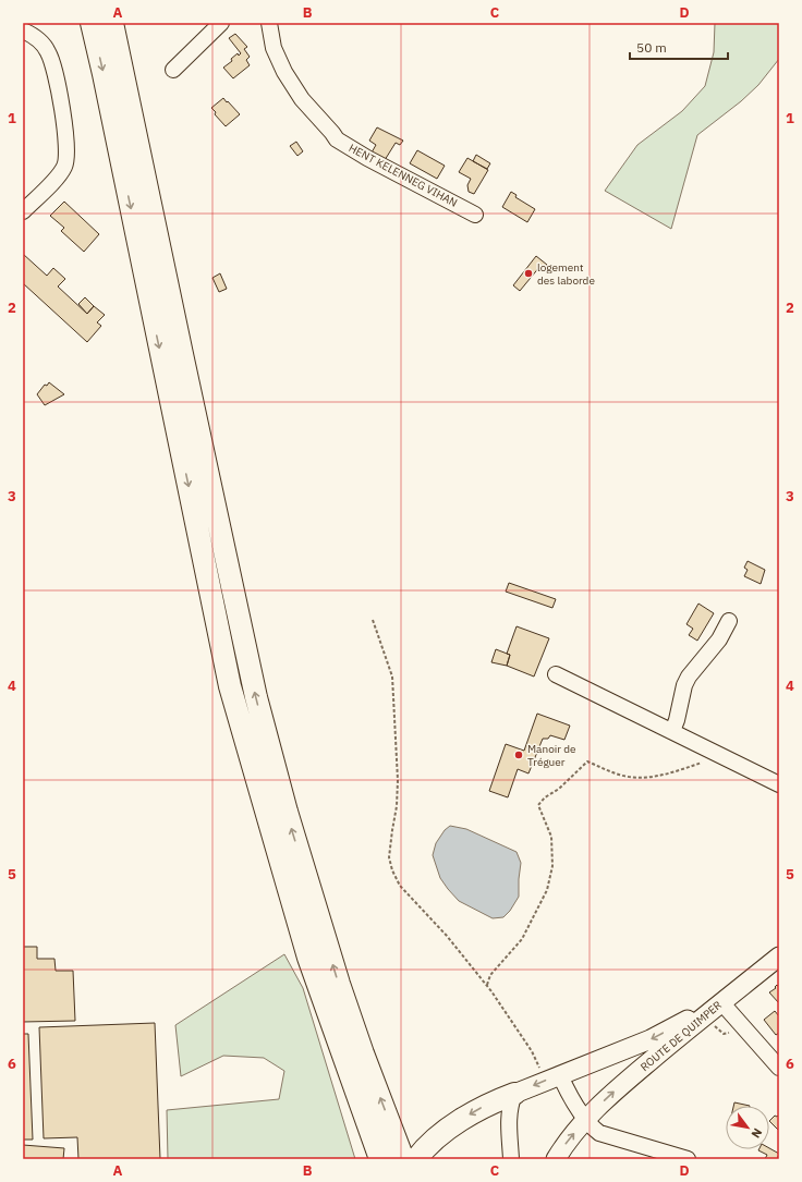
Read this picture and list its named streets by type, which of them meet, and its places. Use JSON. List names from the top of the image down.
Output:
{
  "streets": {
    "main road": ["ROUTE DE QUIMPER"],
    "street": ["HENT KELENNEG VIHAN"]
  },
  "places": ["logement des laborde", "Manoir de Tréguer"],
  "scale_bar": "50 m",
  "north": "bottom right",
  "grid": {
    "columns": [
      "A",
      "B",
      "C",
      "D"
    ],
    "rows": [
      "1",
      "2",
      "3",
      "4",
      "5",
      "6"
    ]
  }
}
